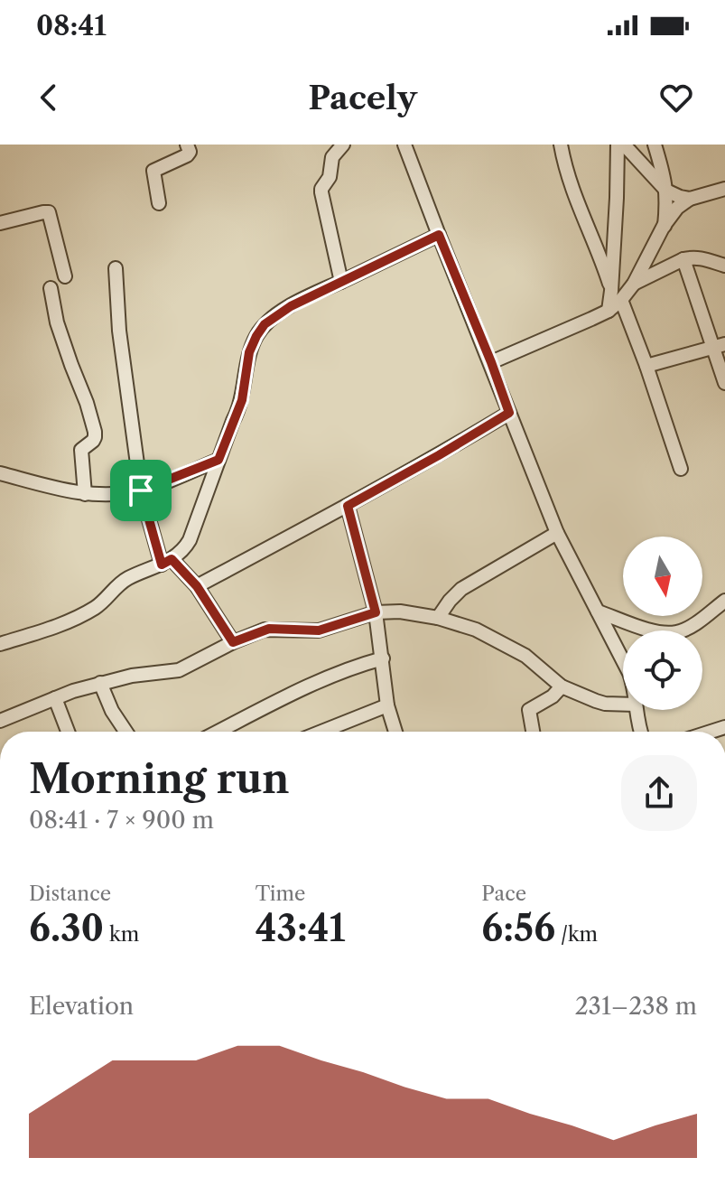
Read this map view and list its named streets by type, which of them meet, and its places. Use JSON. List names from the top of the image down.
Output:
{
  "north": "bottom",
  "page": {
    "status": "08:41",
    "header": "Pacely",
    "heading": ["Morning run", "08:41 · 7 × 900 m"],
    "stats": [
      ["Distance", "6.30 km"],
      ["Time", "43:41"],
      ["Pace", "6:56 /km"]
    ],
    "chart": ["Elevation", "231–238 m"]
  }
}
